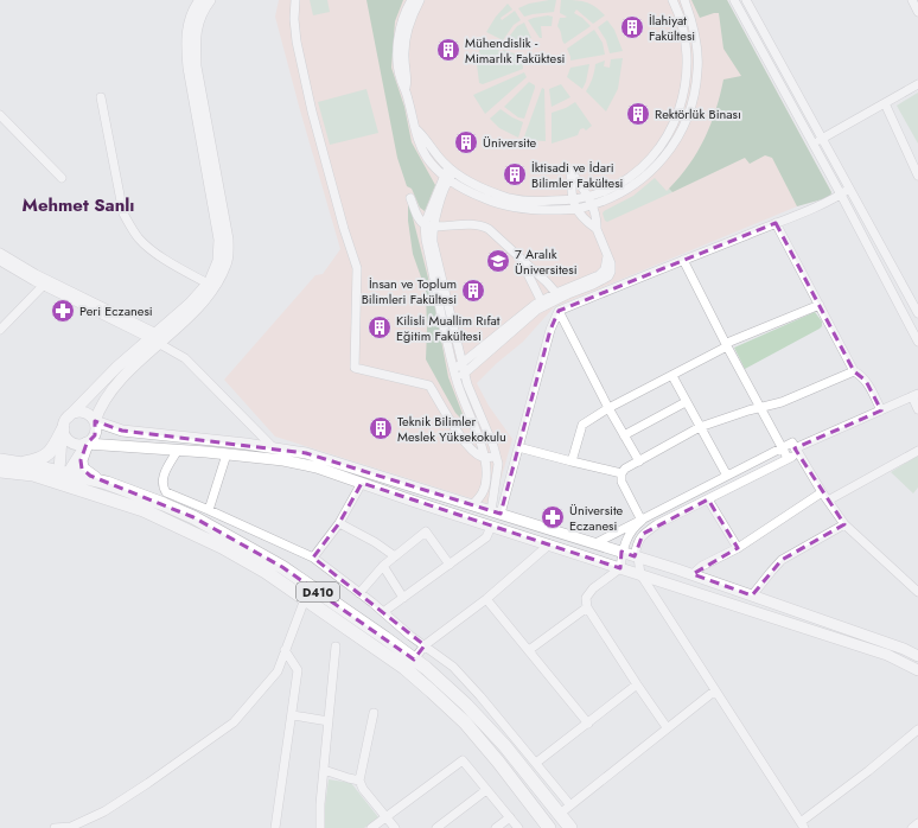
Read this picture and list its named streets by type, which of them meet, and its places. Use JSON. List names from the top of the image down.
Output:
{
  "streets": {
    "highway": ["D410"]
  },
  "districts": ["Mehmet Sanlı"],
  "places": {
    "building": [
      "İlahiyat Fakültesi",
      "Mühendislik - Mimarlık Faküktesi",
      "Rektörlük Binası",
      "Üniversite",
      "İktisadi ve İdari Bilimler Fakültesi",
      "İnsan ve Toplum Bilimleri Fakültesi",
      "Kilisli Muallim Rıfat Eğitim Fakültesi",
      "Teknik Bilimler Meslek Yüksekokulu"
    ],
    "school or university": ["7 Aralık Üniversitesi"],
    "pharmacy": ["Peri Eczanesi", "Üniversite Eczanesi"]
  }
}
